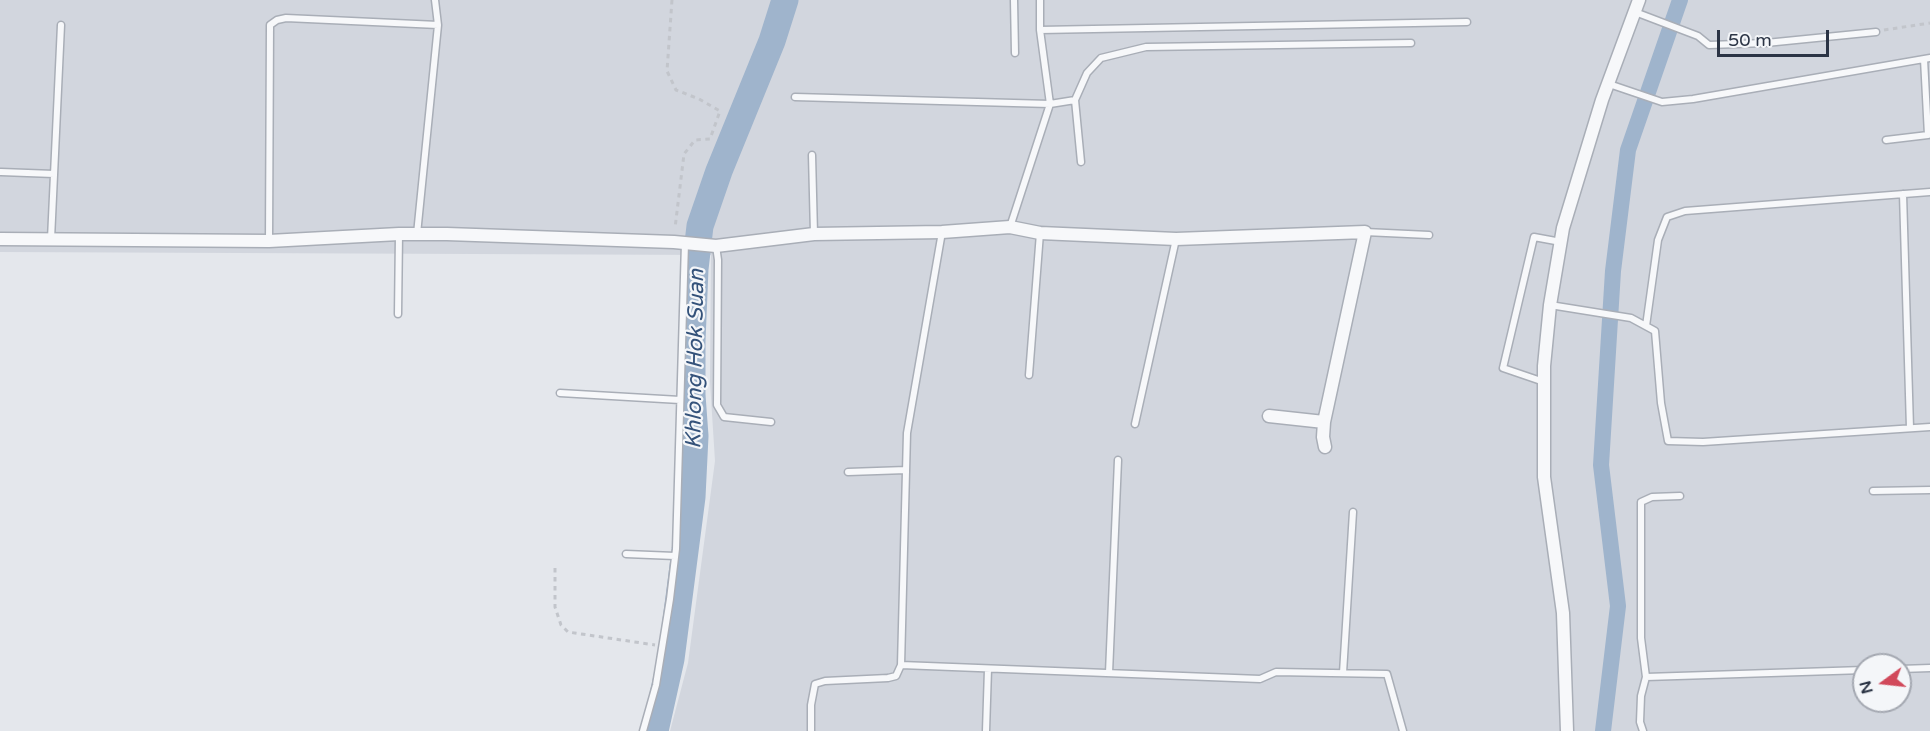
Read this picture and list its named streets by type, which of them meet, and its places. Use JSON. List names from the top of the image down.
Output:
{
  "water": ["Khlong Hok Suan"],
  "scale_bar": "50 m",
  "north": "left"
}
